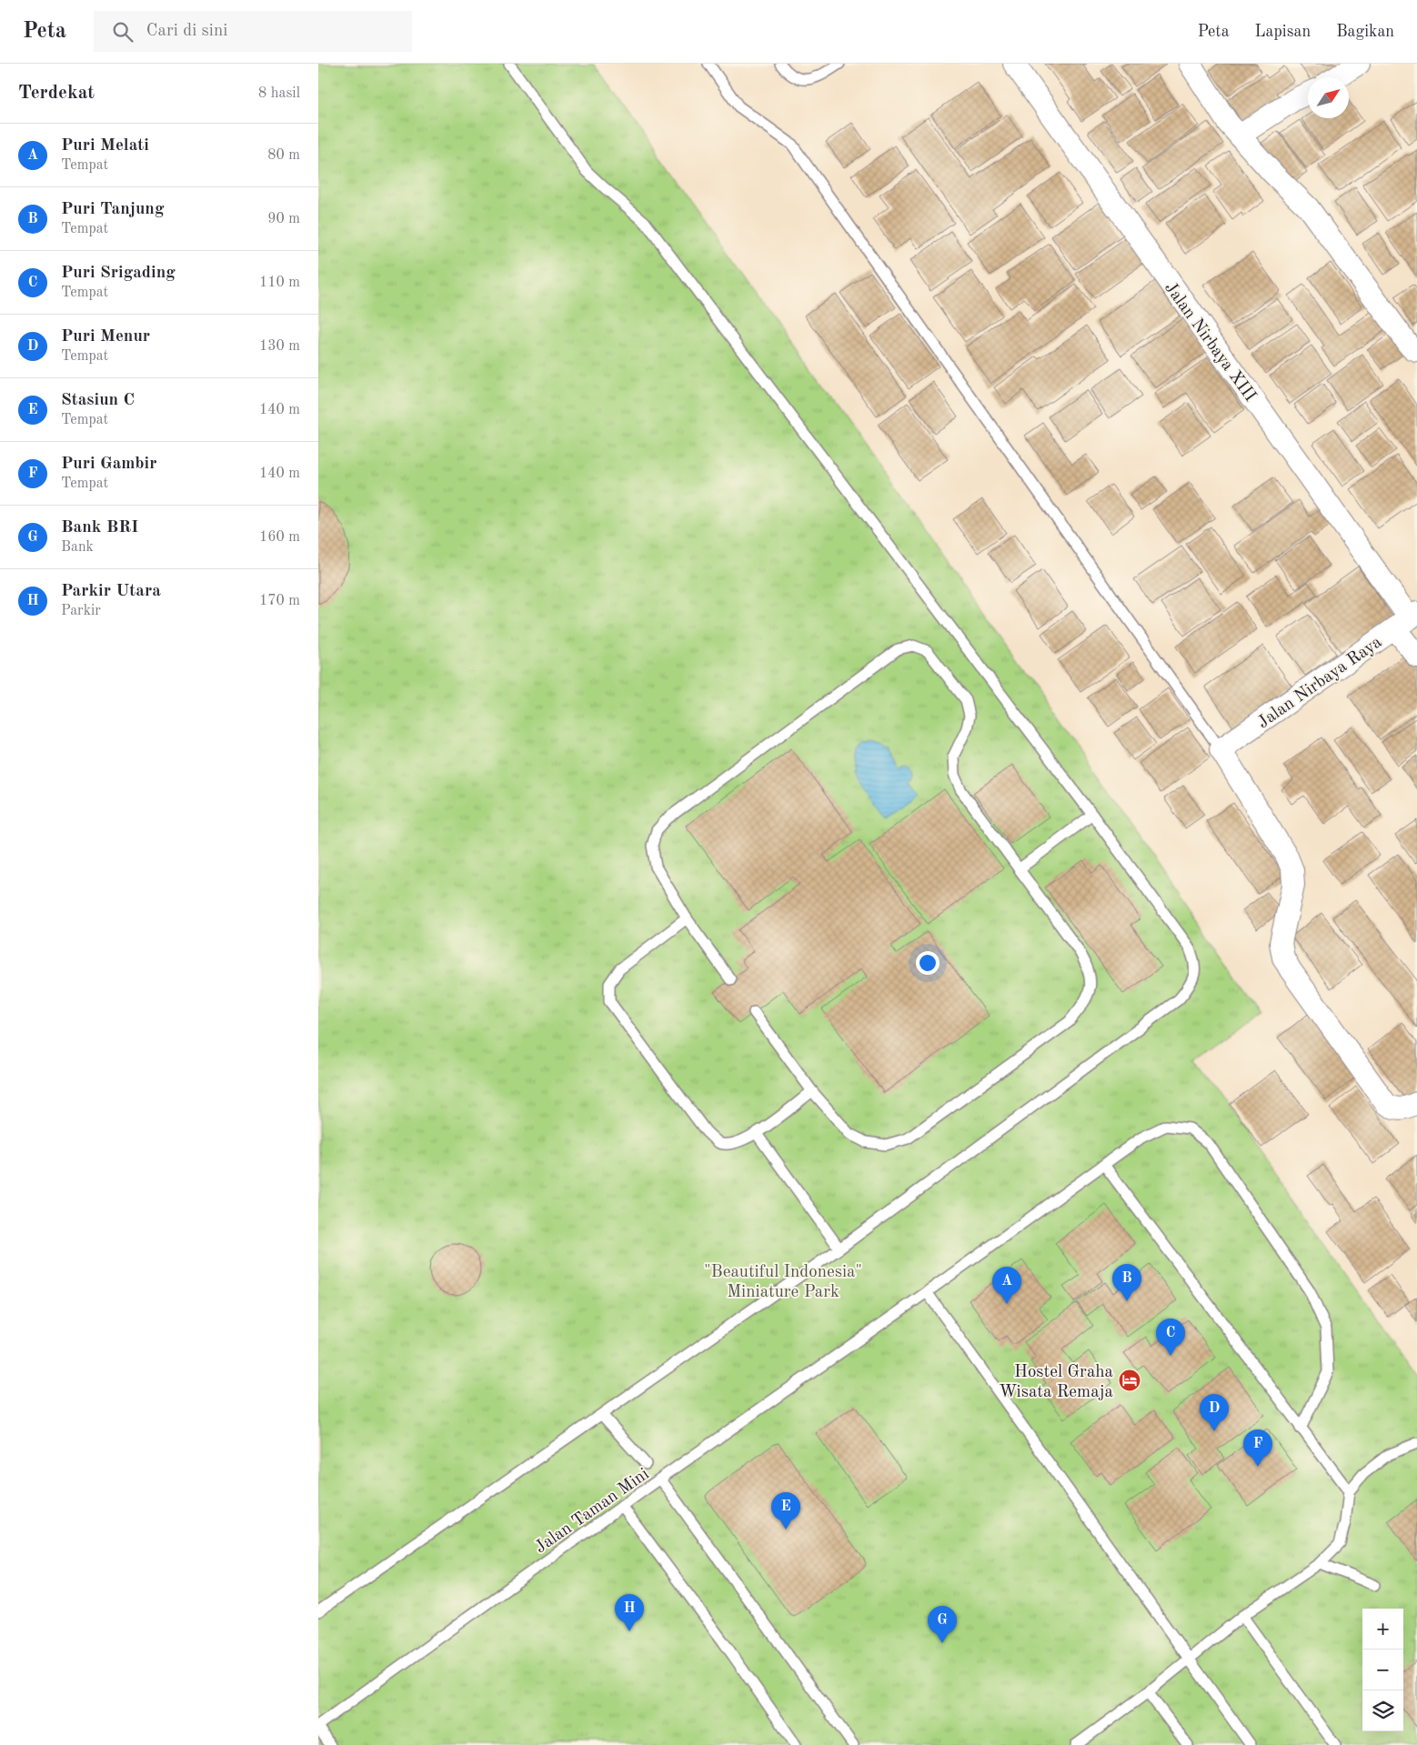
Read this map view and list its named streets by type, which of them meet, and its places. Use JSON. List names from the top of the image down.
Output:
{
  "streets": {
    "street": ["Jalan Nirbaya XIII", "Jalan Nirbaya Raya"],
    "lane": ["Jalan Taman Mini"]
  },
  "crossings": [
    ["Jalan Nirbaya XIII", "Jalan Nirbaya Raya"]
  ],
  "parks": ["\"Beautiful Indonesia\" Miniature Park"],
  "places": {
    "hotel": ["Hostel Graha Wisata Remaja"]
  },
  "north": "top right",
  "page": {
    "header": "Peta",
    "search": "Cari di sini",
    "nav": ["Peta", "Lapisan", "Bagikan"],
    "heading": ["Terdekat", "8 hasil"],
    "list": [
      {
        "mark": "A",
        "name": "Puri Melati",
        "note": "Tempat",
        "value": "80 m"
      },
      {
        "mark": "B",
        "name": "Puri Tanjung",
        "note": "Tempat",
        "value": "90 m"
      },
      {
        "mark": "C",
        "name": "Puri Srigading",
        "note": "Tempat",
        "value": "110 m"
      },
      {
        "mark": "D",
        "name": "Puri Menur",
        "note": "Tempat",
        "value": "130 m"
      },
      {
        "mark": "E",
        "name": "Stasiun C",
        "note": "Tempat",
        "value": "140 m"
      },
      {
        "mark": "F",
        "name": "Puri Gambir",
        "note": "Tempat",
        "value": "140 m"
      },
      {
        "mark": "G",
        "name": "Bank BRI",
        "note": "Bank",
        "value": "160 m"
      },
      {
        "mark": "H",
        "name": "Parkir Utara",
        "note": "Parkir",
        "value": "170 m"
      }
    ],
    "pins": [
      "B",
      "A",
      "C",
      "D",
      "F",
      "E",
      "H",
      "G"
    ],
    "map_buttons": ["+", "−"]
  }
}
